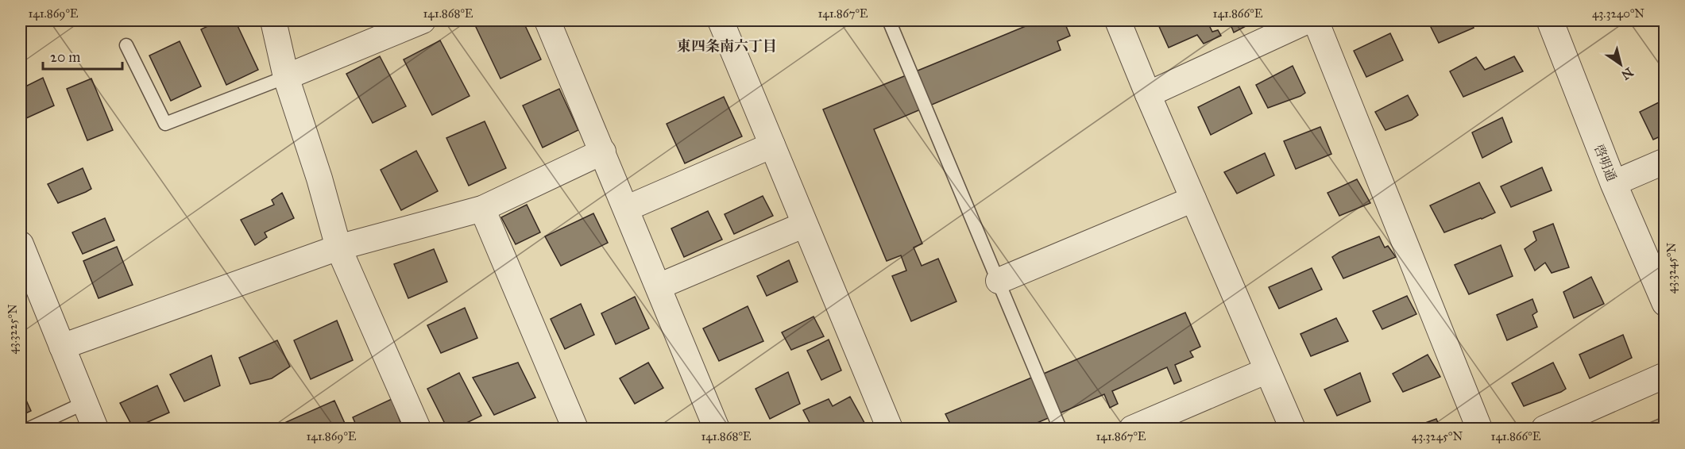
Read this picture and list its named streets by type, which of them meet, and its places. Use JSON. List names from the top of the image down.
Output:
{
  "streets": {
    "street": ["啓明通"]
  },
  "districts": ["東四条南六丁目"],
  "scale_bar": "20 m",
  "north": "bottom right",
  "coordinates": [
    "141.869°E",
    "141.868°E",
    "141.867°E",
    "141.866°E",
    "43.3240°N",
    "43.3245°N",
    "43.3225°N"
  ]
}
